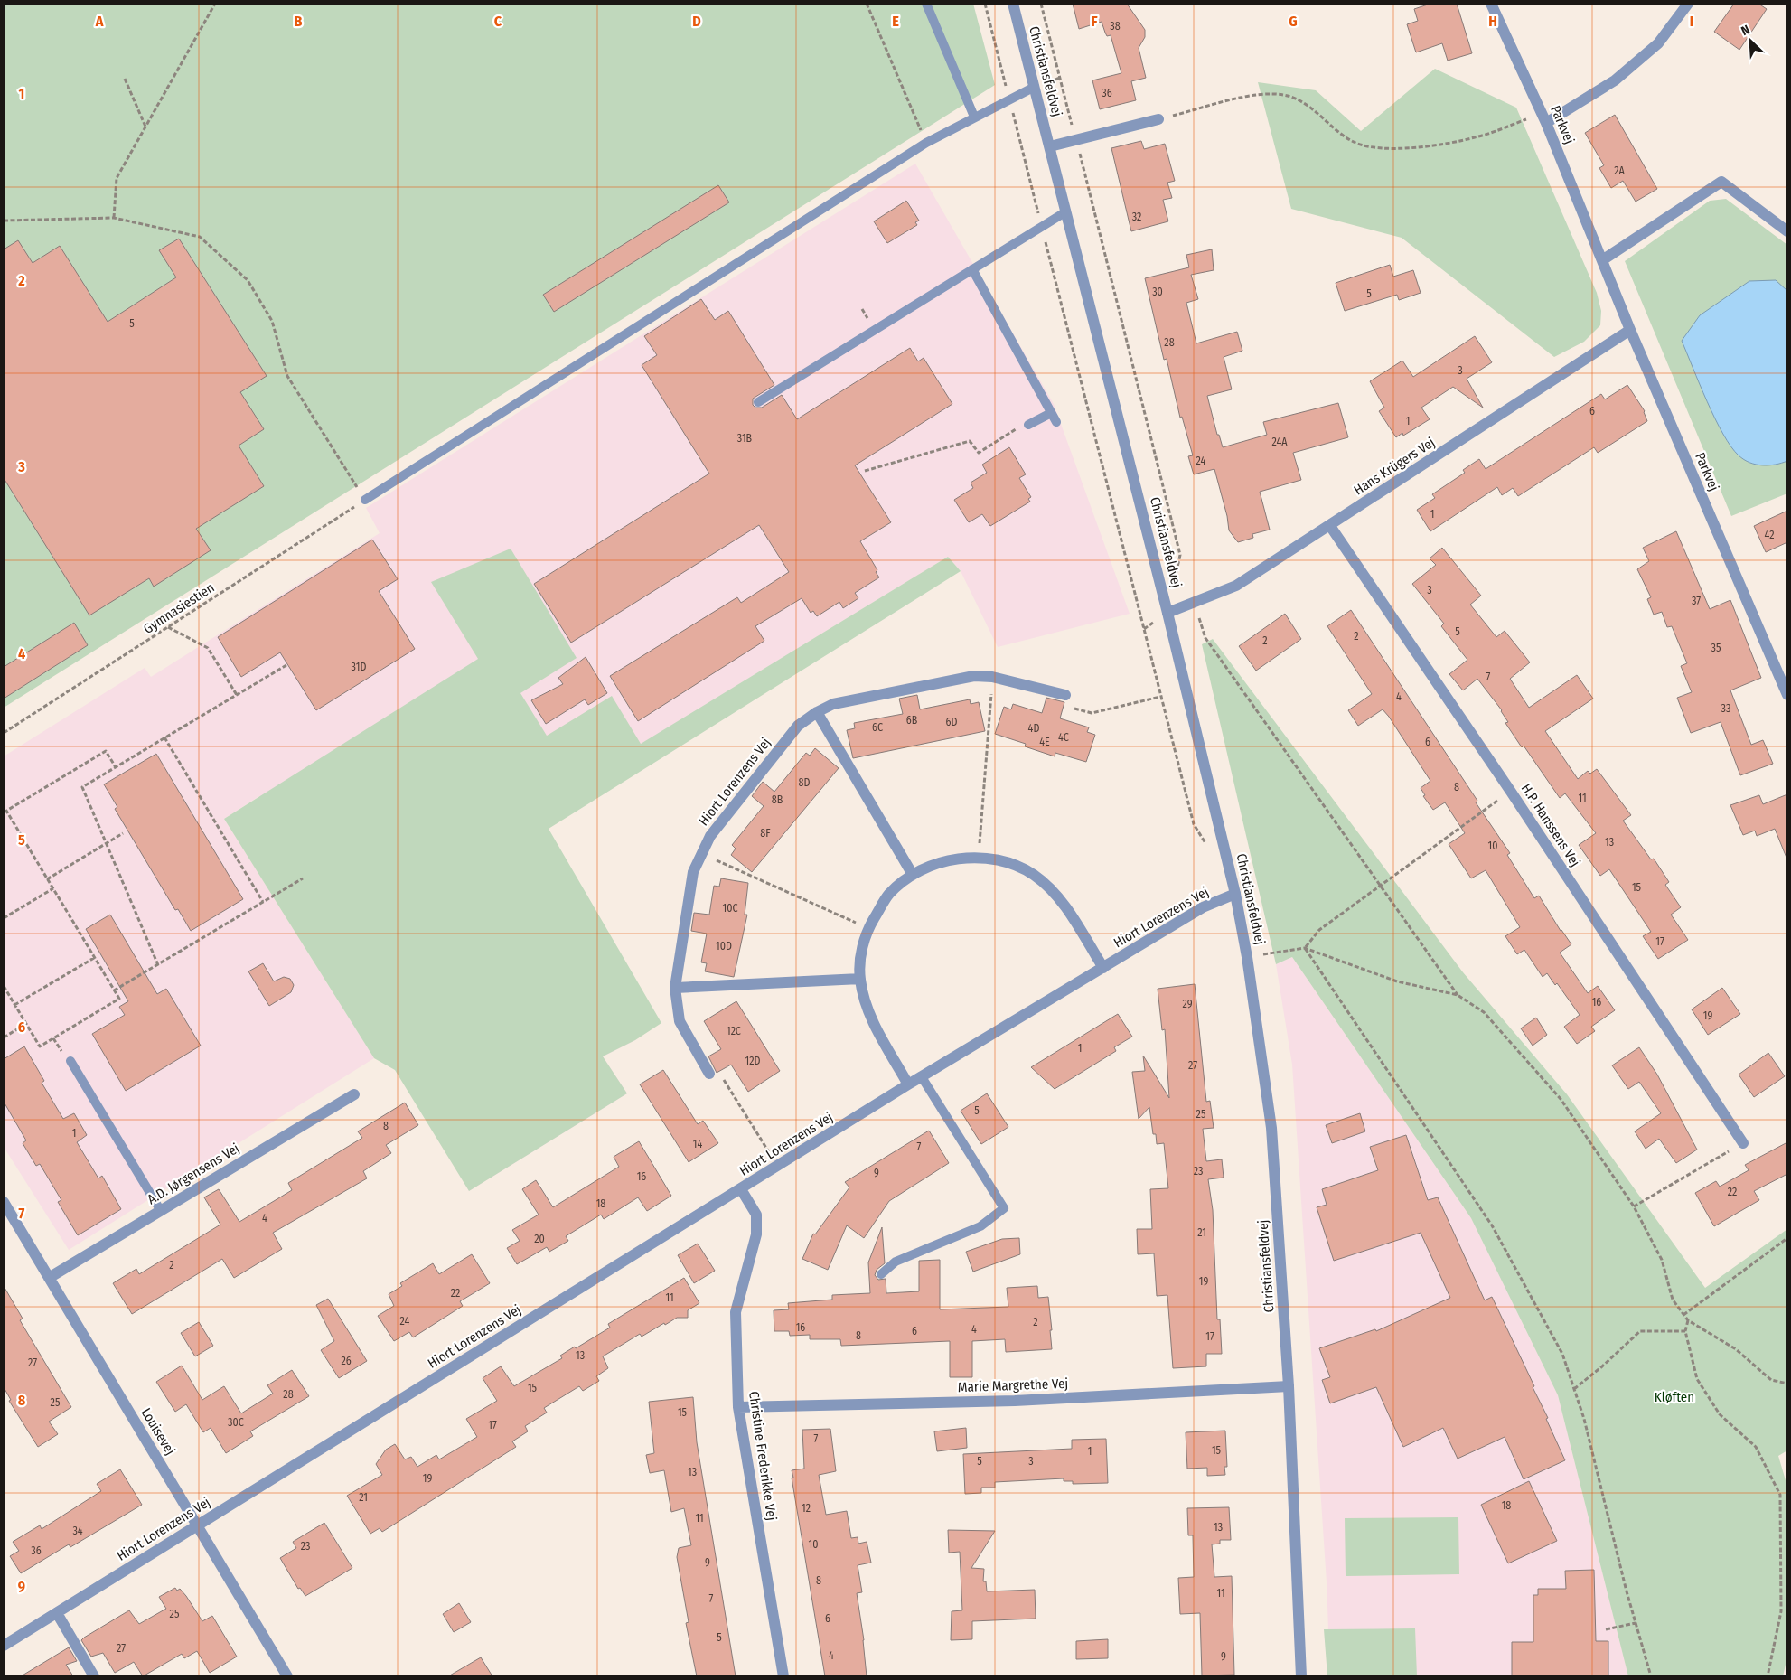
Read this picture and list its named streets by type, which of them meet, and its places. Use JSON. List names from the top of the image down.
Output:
{
  "streets": {
    "street": [
      "Christiansfeldvej",
      "Parkvej",
      "Hans Krügers Vej",
      "Hiort Lorenzens Vej",
      "H.P. Hanssens Vej",
      "A.D. Jørgensens Vej",
      "Marie Margrethe Vej",
      "Louisevej",
      "Christine Frederikke Vej"
    ],
    "path": ["Gymnasiestien"]
  },
  "crossings": [
    ["Christiansfeldvej", "Hans Krügers Vej"],
    ["Christiansfeldvej", "Hiort Lorenzens Vej"],
    ["Christiansfeldvej", "Marie Margrethe Vej"],
    ["Parkvej", "Hans Krügers Vej"],
    ["Hans Krügers Vej", "H.P. Hanssens Vej"],
    ["Hiort Lorenzens Vej", "Louisevej"],
    ["Hiort Lorenzens Vej", "Christine Frederikke Vej"],
    ["A.D. Jørgensens Vej", "Louisevej"],
    ["Marie Margrethe Vej", "Christine Frederikke Vej"]
  ],
  "parks": ["Kløften"],
  "house_numbers": [
    "38",
    "36",
    "2A",
    "32",
    "30",
    "5",
    "5",
    "28",
    "3",
    "6",
    "1",
    "31B",
    "24A",
    "24",
    "1",
    "42",
    "3",
    "37",
    "5",
    "2",
    "2",
    "35",
    "31D",
    "7",
    "4",
    "33",
    "6B",
    "6D",
    "6C",
    "4D",
    "4C",
    "4E",
    "6",
    "8D",
    "8",
    "11",
    "8B",
    "8F",
    "13",
    "10",
    "15",
    "10C",
    "17",
    "10D",
    "16",
    "29",
    "19",
    "12C",
    "1",
    "12D",
    "27",
    "5",
    "25",
    "8",
    "1",
    "14",
    "7",
    "23",
    "9",
    "16",
    "22",
    "18",
    "4",
    "21",
    "20",
    "2",
    "19",
    "22",
    "11",
    "24",
    "2",
    "16",
    "4",
    "6",
    "8",
    "17",
    "13",
    "26",
    "27",
    "15",
    "28",
    "25",
    "15",
    "30C",
    "17",
    "7",
    "15",
    "1",
    "5",
    "3",
    "13",
    "19",
    "21",
    "18",
    "12",
    "11",
    "13",
    "34",
    "10",
    "23",
    "36",
    "9",
    "8",
    "11",
    "7",
    "25",
    "6",
    "5",
    "27",
    "4",
    "9"
  ],
  "north": "top left",
  "grid": {
    "columns": [
      "A",
      "B",
      "C",
      "D",
      "E",
      "F",
      "G",
      "H",
      "I"
    ],
    "rows": [
      "1",
      "2",
      "3",
      "4",
      "5",
      "6",
      "7",
      "8",
      "9"
    ]
  }
}
